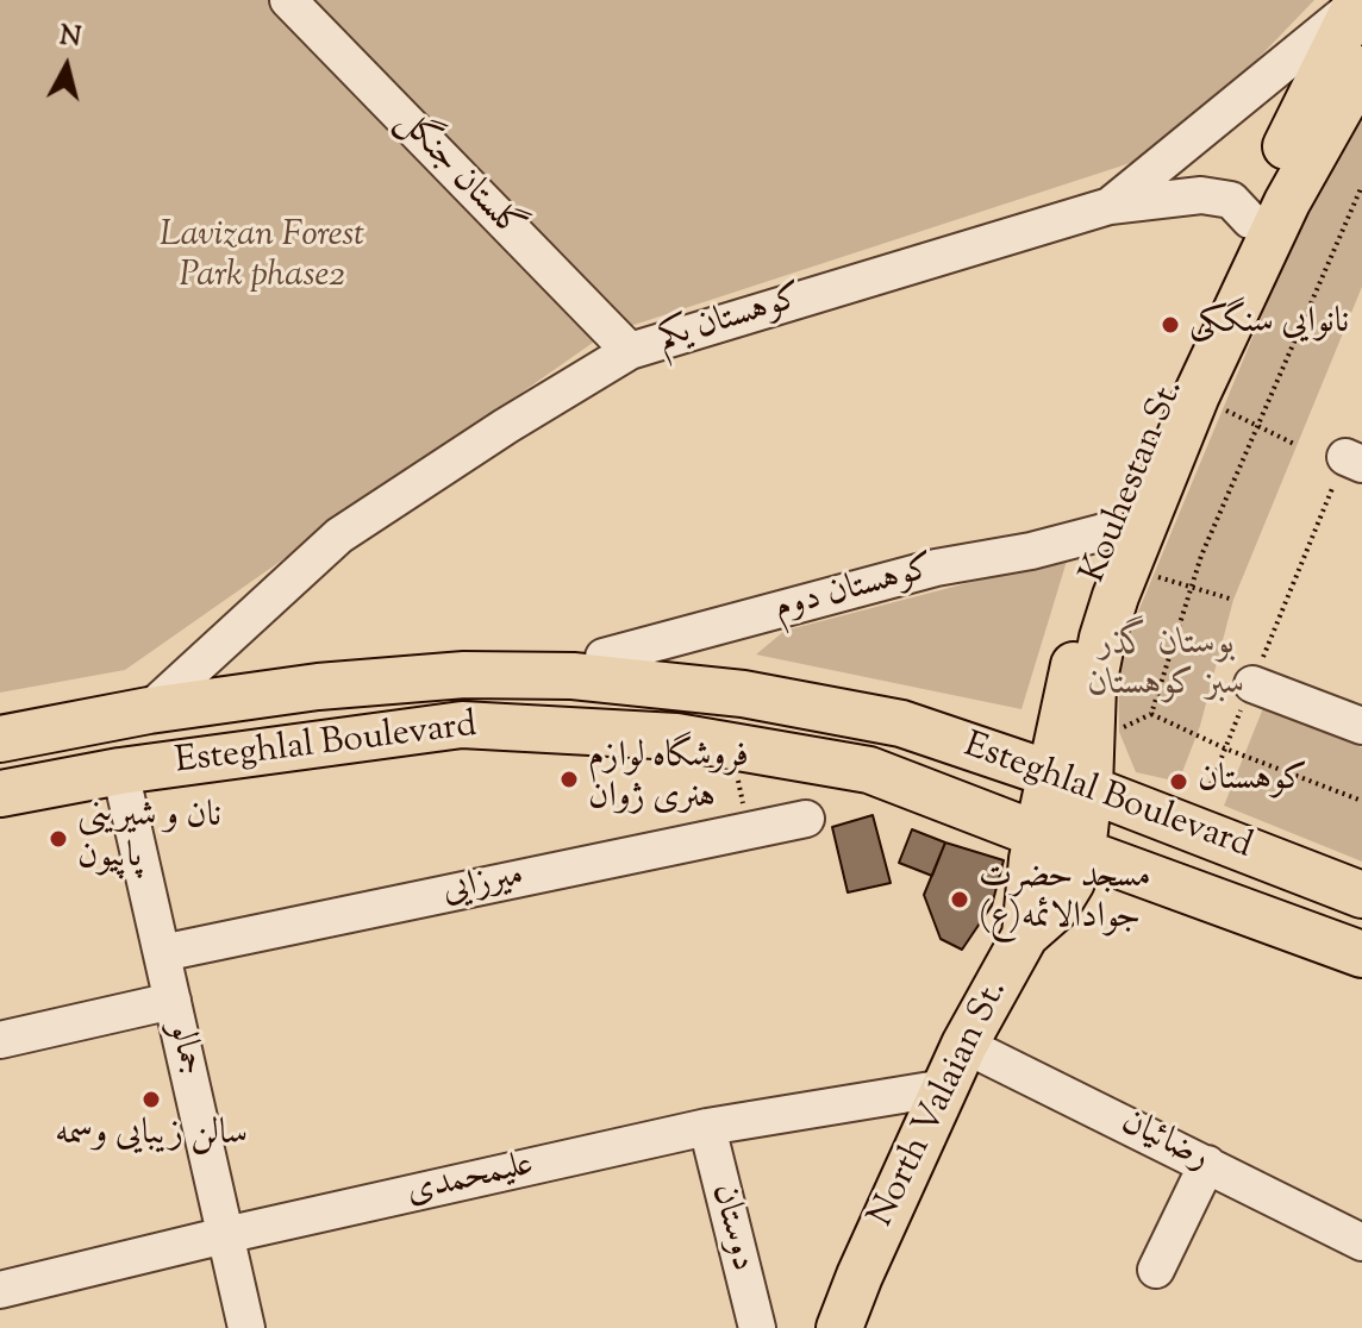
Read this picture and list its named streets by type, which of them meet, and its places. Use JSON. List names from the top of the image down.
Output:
{
  "streets": {
    "main road": ["Kouhestan St.", "Esteghlal Boulevard", "North Valaian St."],
    "street": [
      "گلستان جنگل",
      "کوهستان یکم",
      "کوهستان دوم",
      "میرزایی",
      "جمالو",
      "رضائیان",
      "علیمحمدی",
      "دوستان"
    ]
  },
  "crossings": [
    ["گلستان جنگل", "کوهستان یکم"],
    ["کوهستان یکم", "Kouhestan St."],
    ["کوهستان یکم", "Esteghlal Boulevard"],
    ["Kouhestan St.", "کوهستان دوم"],
    ["Kouhestan St.", "Esteghlal Boulevard"],
    ["Kouhestan St.", "North Valaian St."],
    ["Esteghlal Boulevard", "جمالو"],
    ["Esteghlal Boulevard", "North Valaian St."],
    ["میرزایی", "جمالو"],
    ["جمالو", "علیمحمدی"],
    ["North Valaian St.", "رضائیان"],
    ["North Valaian St.", "علیمحمدی"],
    ["علیمحمدی", "دوستان"]
  ],
  "parks": ["Lavizan Forest Park phase2", "بوستان گذر سبز کوهستان"],
  "places": [
    "نانوایی سنگکی",
    "فروشگاه لوازم هنری ژوان",
    "کوهستان",
    "نان و شیرینی پاپیون",
    "مسجد حضرت جوادالائمه(ع)",
    "سالن زیبایی وسمه"
  ],
  "north": "top"
}
